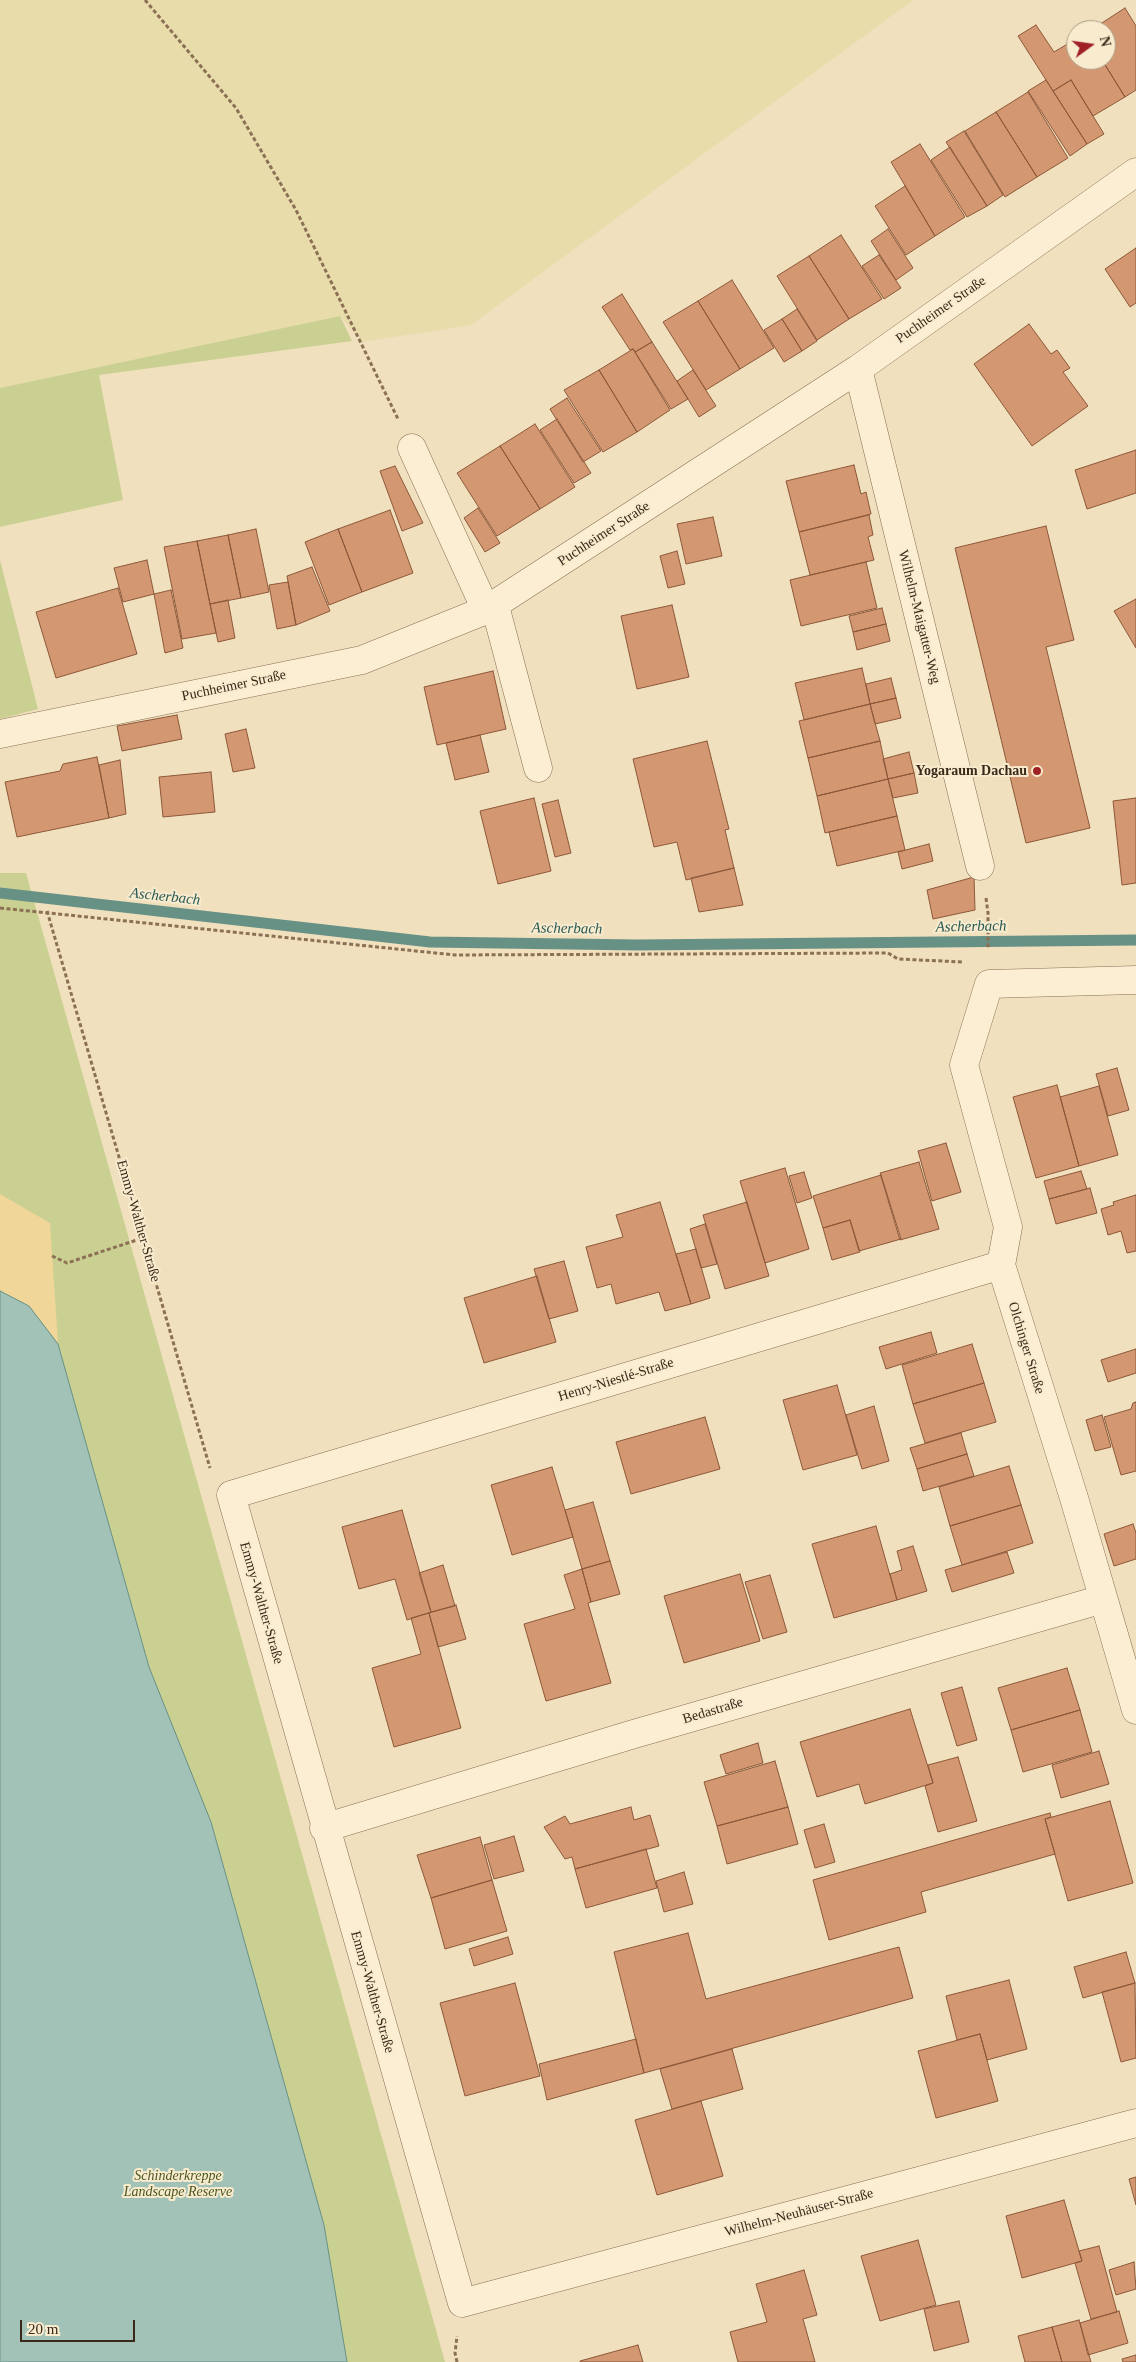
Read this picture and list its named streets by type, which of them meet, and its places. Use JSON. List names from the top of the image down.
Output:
{
  "streets": {
    "street": [
      "Puchheimer Straße",
      "Wilhelm-Maigatter-Weg",
      "Emmy-Walther-Straße",
      "Olchinger Straße",
      "Henry-Niestlé-Straße",
      "Bedastraße",
      "Wilhelm-Neuhäuser-Straße"
    ]
  },
  "crossings": [
    ["Puchheimer Straße", "Wilhelm-Maigatter-Weg"],
    ["Emmy-Walther-Straße", "Henry-Niestlé-Straße"],
    ["Emmy-Walther-Straße", "Bedastraße"],
    ["Emmy-Walther-Straße", "Wilhelm-Neuhäuser-Straße"],
    ["Olchinger Straße", "Henry-Niestlé-Straße"],
    ["Olchinger Straße", "Bedastraße"]
  ],
  "water": ["Ascherbach"],
  "parks": ["Schinderkreppe Landscape Reserve"],
  "places": ["Yogaraum Dachau"],
  "scale_bar": "20 m",
  "north": "right"
}
